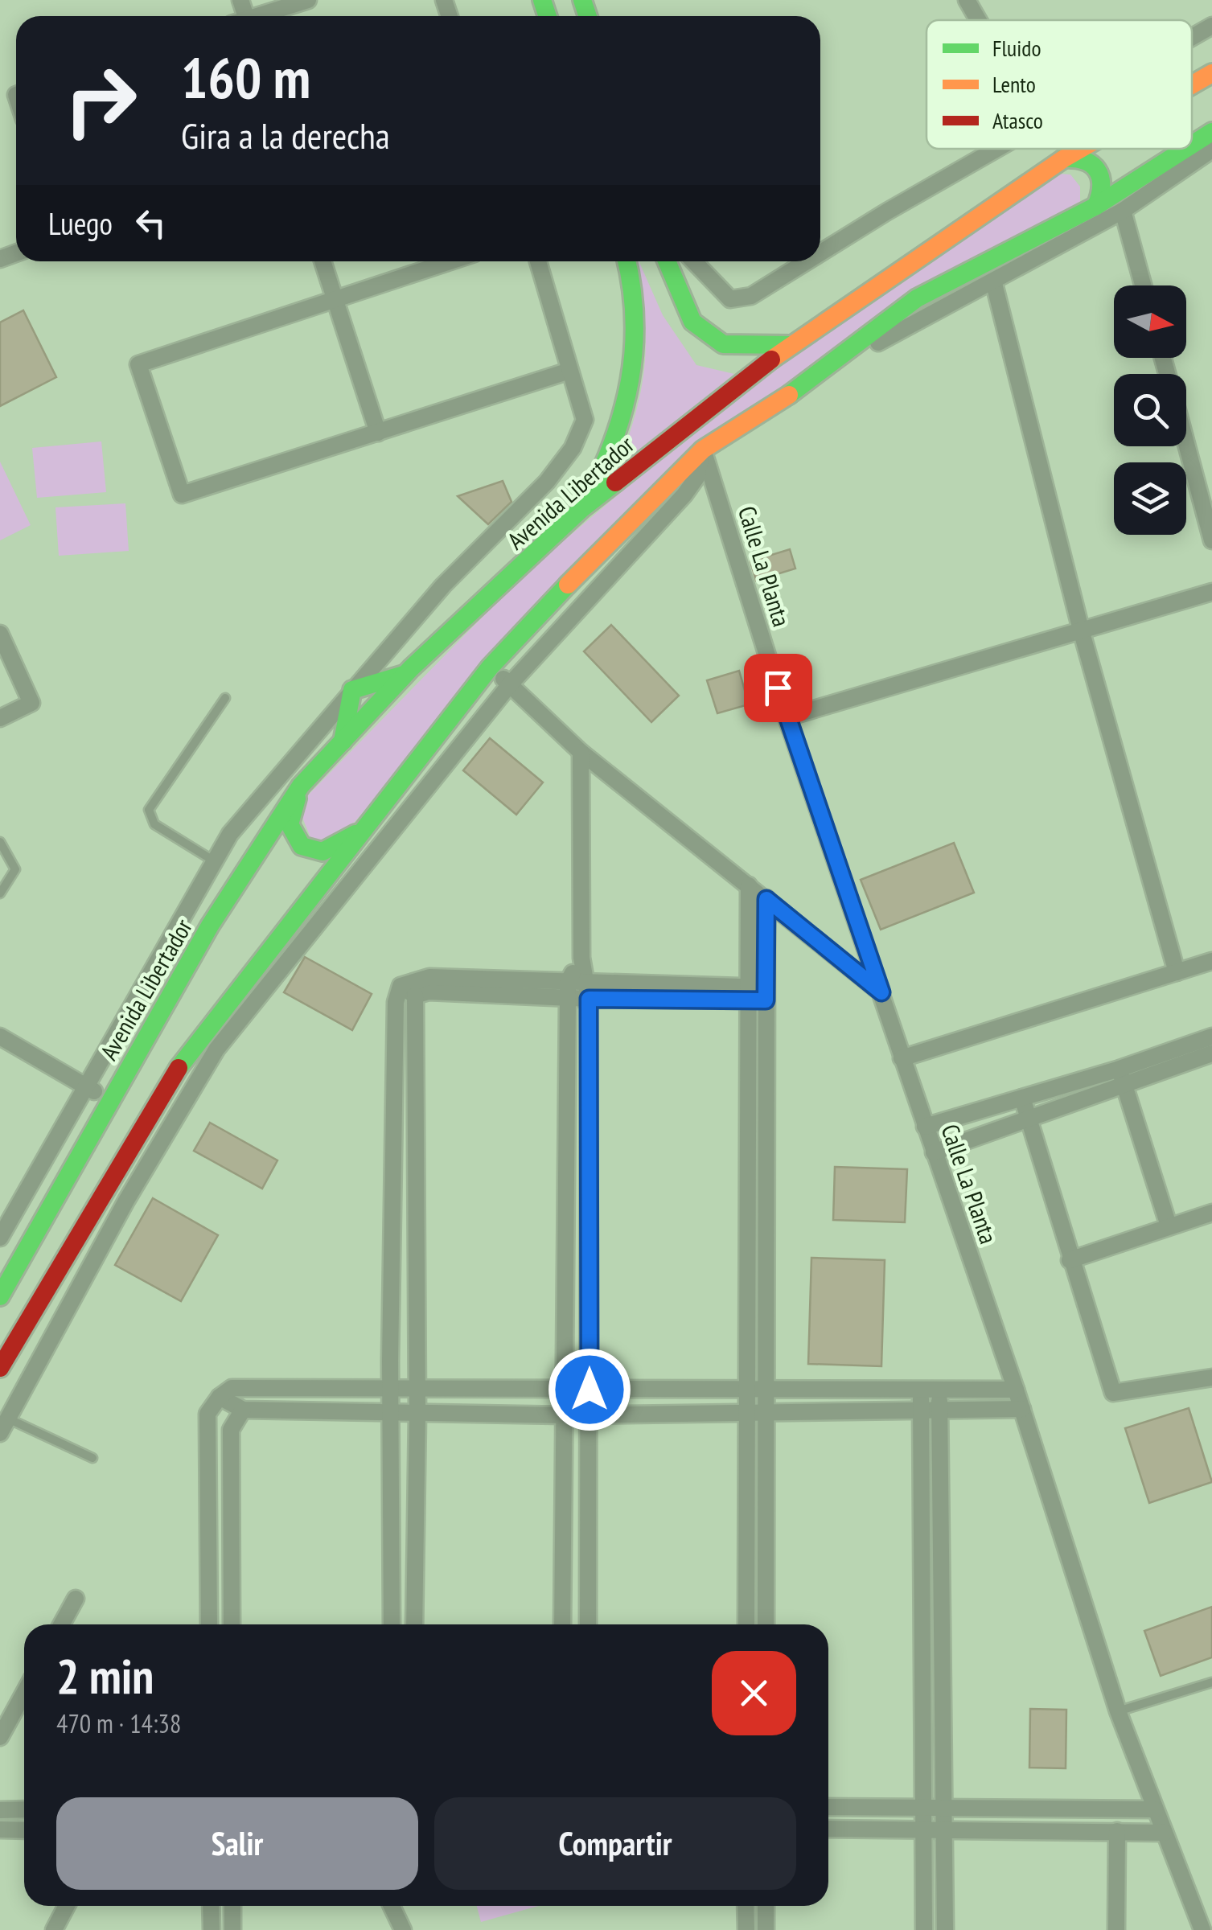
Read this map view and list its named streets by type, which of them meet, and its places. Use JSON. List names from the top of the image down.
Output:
{
  "streets": {
    "main road": ["Avenida Libertador"],
    "street": ["Calle La Planta"]
  },
  "legend": ["Fluido", "Lento", "Atasco"],
  "north": "right",
  "page": {
    "turn": ["160 m", "Gira a la derecha"],
    "then": "Luego",
    "heading": ["2 min", "470 m · 14:38"],
    "buttons": ["Salir", "Compartir"]
  }
}
